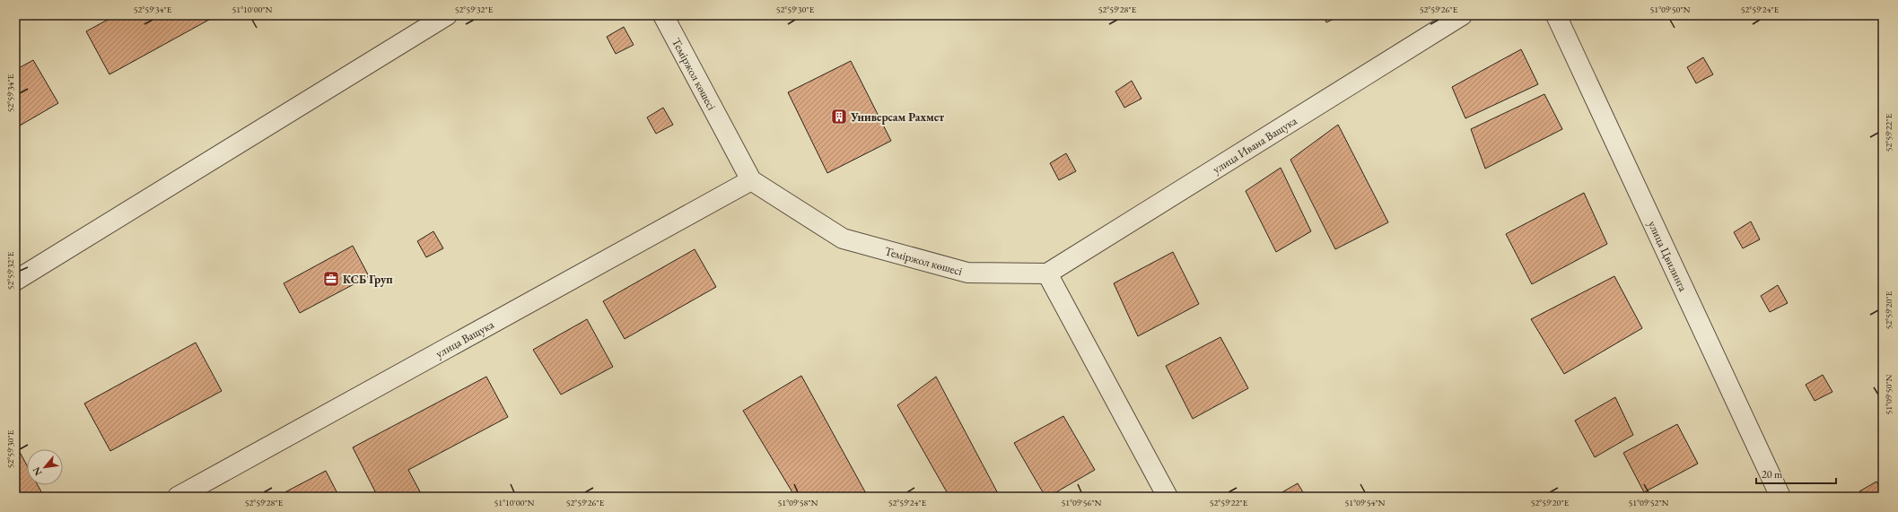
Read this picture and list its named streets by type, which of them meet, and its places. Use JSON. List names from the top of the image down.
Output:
{
  "streets": {
    "street": [
      "Теміржол көшесі",
      "улица Ивана Ващука",
      "улица Цвилинга",
      "улица Ващука"
    ]
  },
  "crossings": [
    ["Теміржол көшесі", "улица Ивана Ващука"],
    ["Теміржол көшесі", "улица Ващука"]
  ],
  "places": {
    "building": ["Универсам Рахмет"],
    "office": ["КСБ Груп"]
  },
  "scale_bar": "20 m",
  "north": "bottom left",
  "coordinates": [
    "52°59'34\"E",
    "51°10'00\"N",
    "52°59'32\"E",
    "52°59'30\"E",
    "52°59'28\"E",
    "52°59'26\"E",
    "51°09'50\"N",
    "52°59'24\"E",
    "52°59'22\"E",
    "52°59'20\"E",
    "51°09'58\"N",
    "51°09'56\"N",
    "51°09'54\"N",
    "51°09'52\"N"
  ]
}
